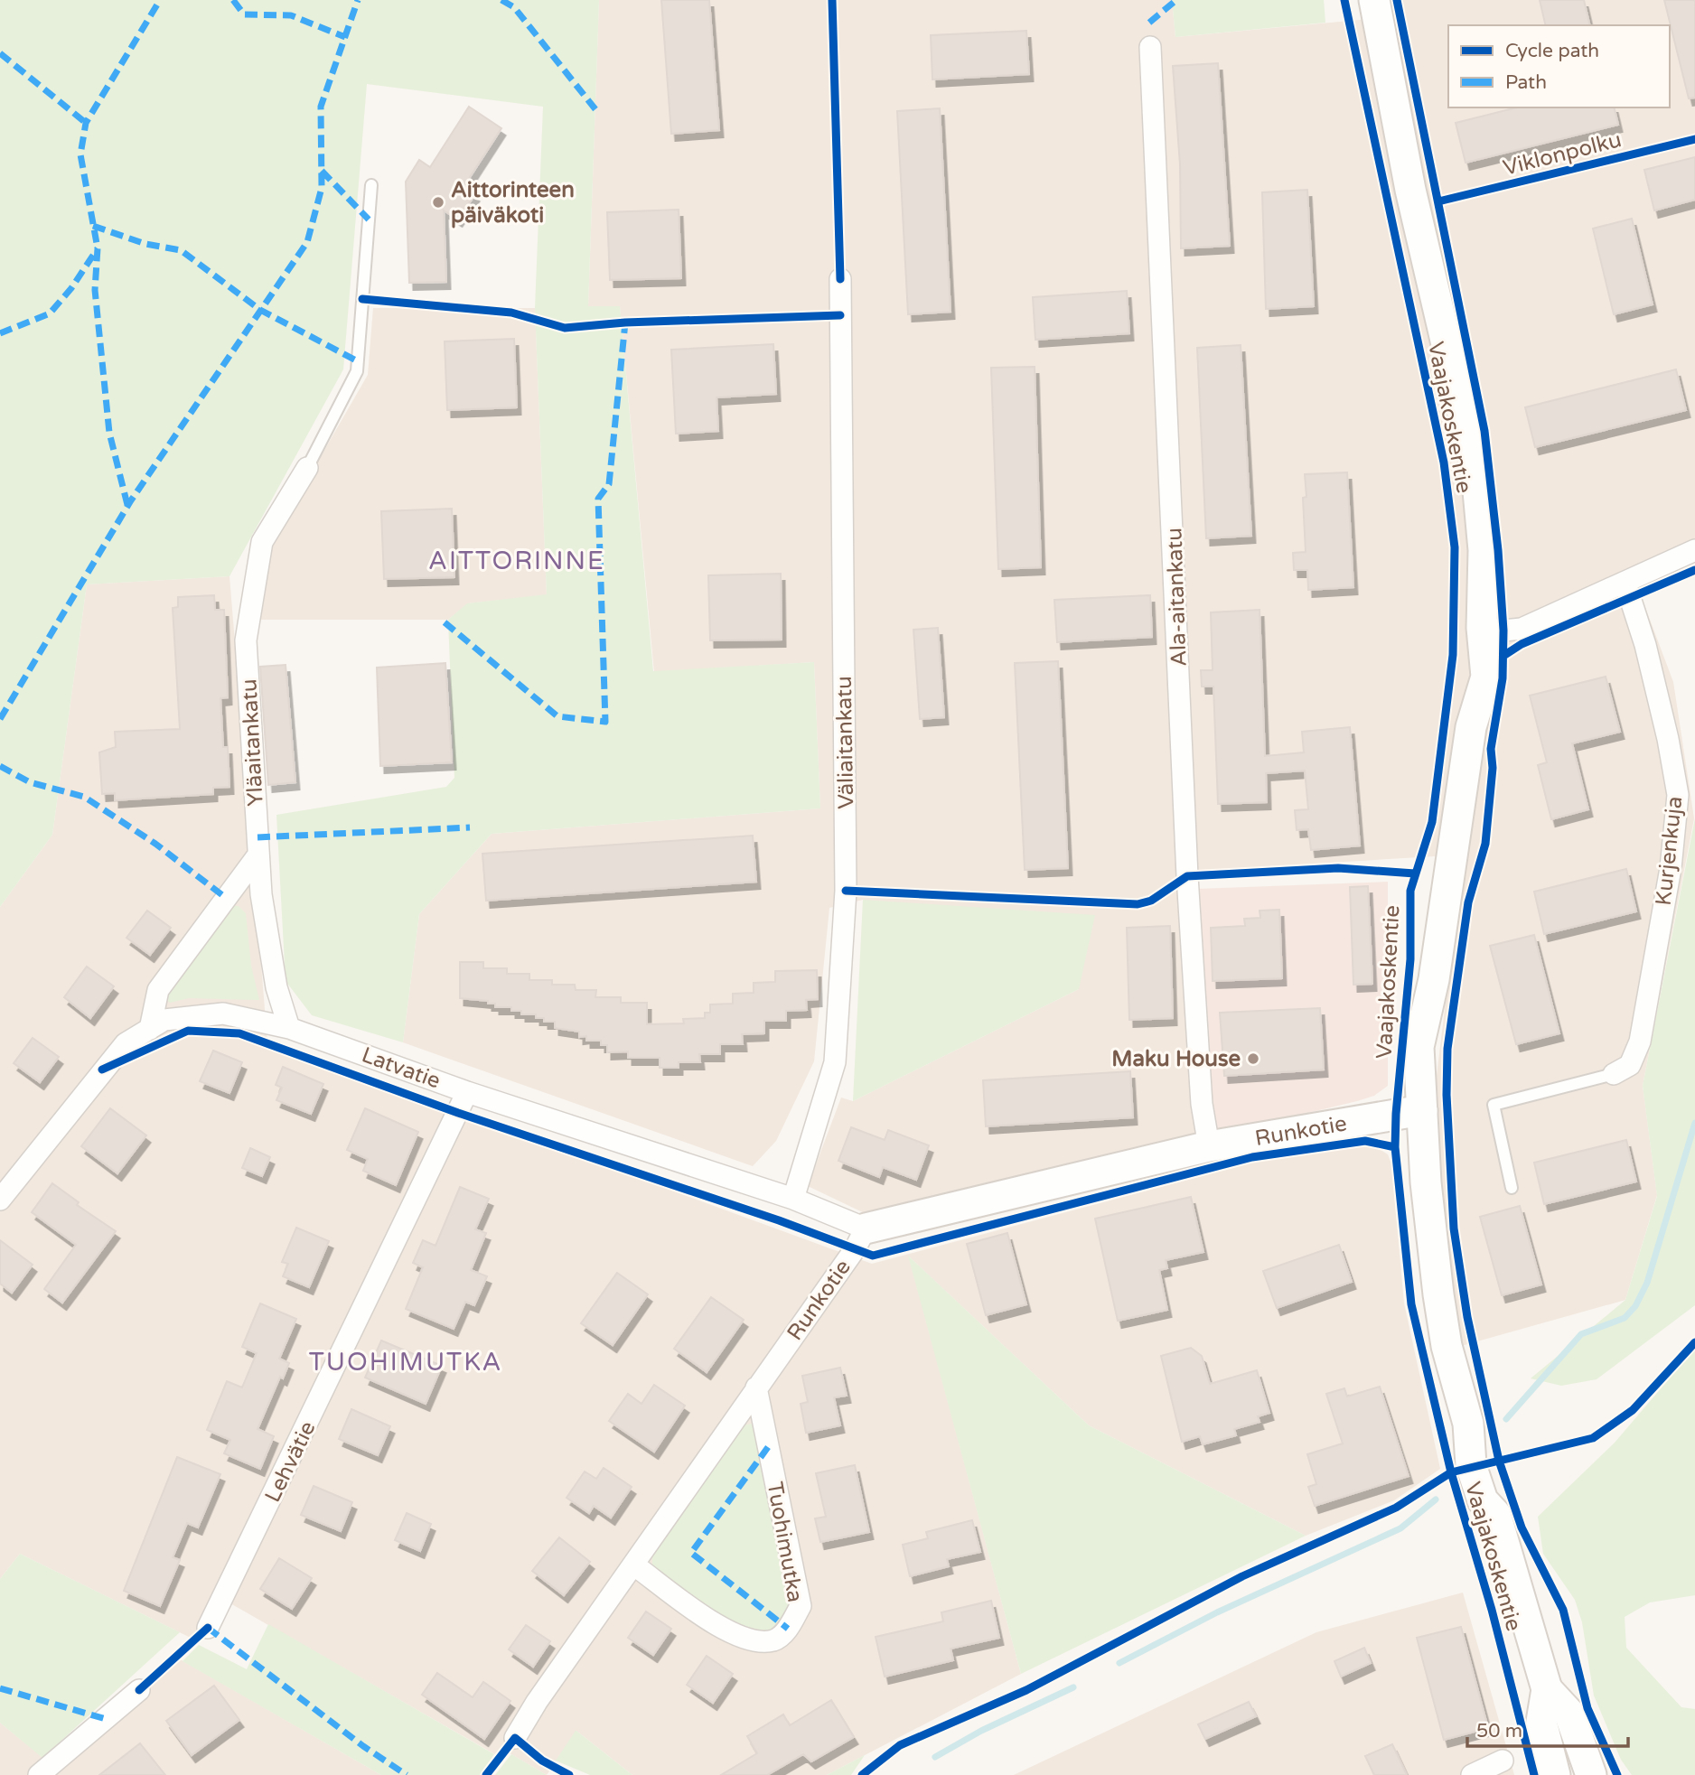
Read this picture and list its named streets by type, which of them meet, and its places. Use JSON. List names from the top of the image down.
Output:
{
  "streets": {
    "main road": ["Vaajakoskentie", "Runkotie"],
    "street": [
      "Ala-aitankatu",
      "Yläaitankatu",
      "Väliaitankatu",
      "Kurjenkuja",
      "Latvatie",
      "Lehvätie",
      "Tuohimutka"
    ],
    "cycle path": ["Viklonpolku"]
  },
  "crossings": [
    ["Vaajakoskentie", "Runkotie"],
    ["Ala-aitankatu", "Runkotie"],
    ["Yläaitankatu", "Latvatie"],
    ["Väliaitankatu", "Latvatie"],
    ["Latvatie", "Runkotie"],
    ["Latvatie", "Lehvätie"],
    ["Runkotie", "Tuohimutka"]
  ],
  "districts": ["AITTORINNE", "TUOHIMUTKA"],
  "places": ["Aittorinteen päiväkoti", "Maku House"],
  "legend": ["Cycle path", "Path"],
  "scale_bar": "50 m"
}
